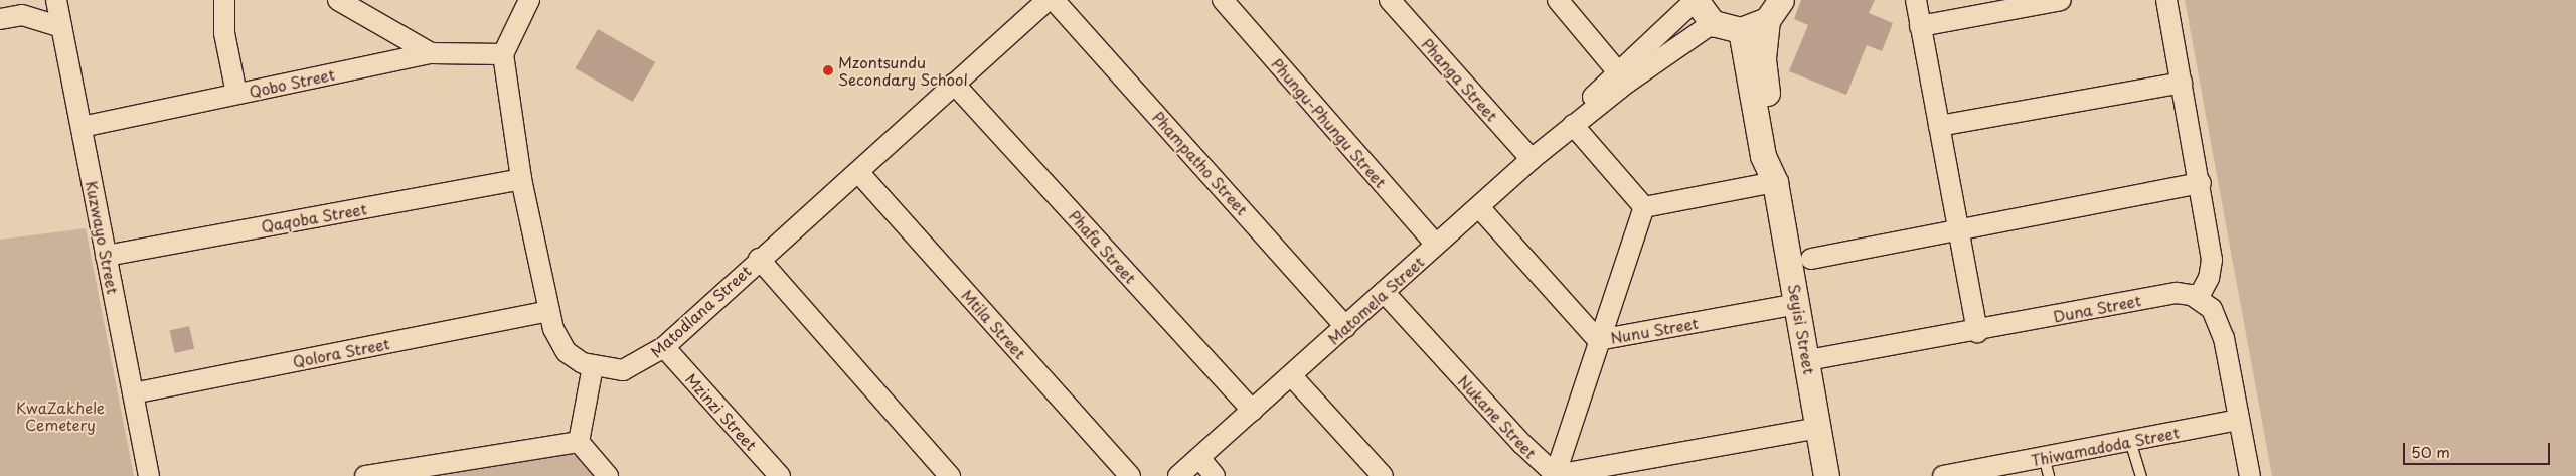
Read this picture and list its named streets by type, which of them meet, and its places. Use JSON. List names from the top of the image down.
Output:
{
  "streets": {
    "street": [
      "Phanga Street",
      "Qobo Street",
      "Phungu-Phungu Street",
      "Phampatho Street",
      "Qaqoba Street",
      "Kuzwayo Street",
      "Phafa Street",
      "Matomela Street",
      "Duna Street",
      "Matodlana Street",
      "Mtila Street",
      "Seyisi Street",
      "Nunu Street",
      "Qolora Street",
      "Mzinzi Street",
      "Nukane Street",
      "Thiwamadoda Street"
    ]
  },
  "crossings": [
    ["Phanga Street", "Matomela Street"],
    ["Qobo Street", "Kuzwayo Street"],
    ["Qobo Street", "Matodlana Street"],
    ["Phungu-Phungu Street", "Matomela Street"],
    ["Phampatho Street", "Matomela Street"],
    ["Qaqoba Street", "Kuzwayo Street"],
    ["Qaqoba Street", "Matodlana Street"],
    ["Kuzwayo Street", "Qolora Street"],
    ["Phafa Street", "Matomela Street"],
    ["Phafa Street", "Matodlana Street"],
    ["Matomela Street", "Nunu Street"],
    ["Matomela Street", "Nukane Street"],
    ["Duna Street", "Seyisi Street"],
    ["Matodlana Street", "Mtila Street"],
    ["Matodlana Street", "Qolora Street"],
    ["Matodlana Street", "Mzinzi Street"],
    ["Seyisi Street", "Nunu Street"]
  ],
  "parks": ["KwaZakhele Cemetery"],
  "places": ["Mzontsundu Secondary School"],
  "scale_bar": "50 m"
}
